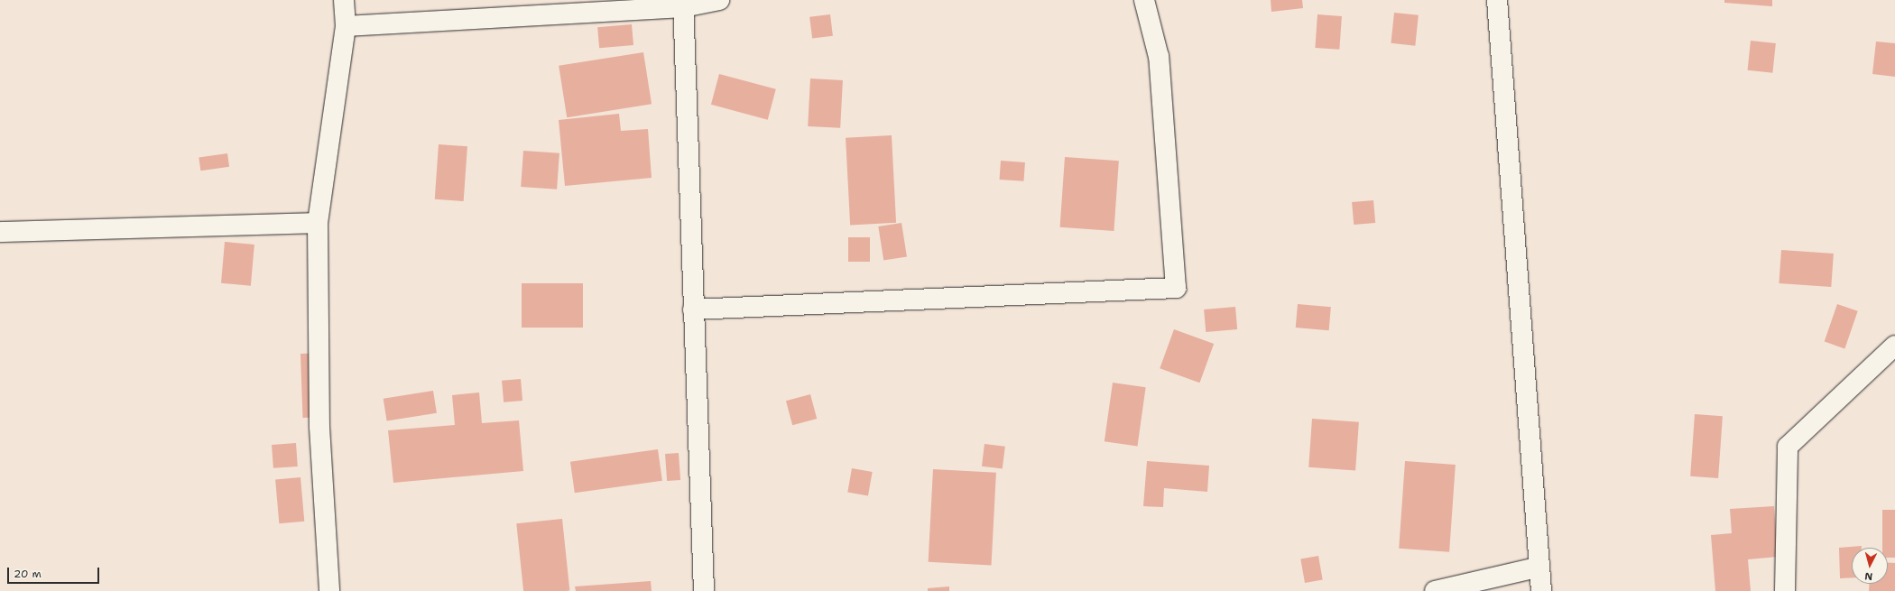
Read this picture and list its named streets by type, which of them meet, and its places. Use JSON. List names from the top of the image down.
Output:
{
  "scale_bar": "20 m",
  "north": "bottom"
}
